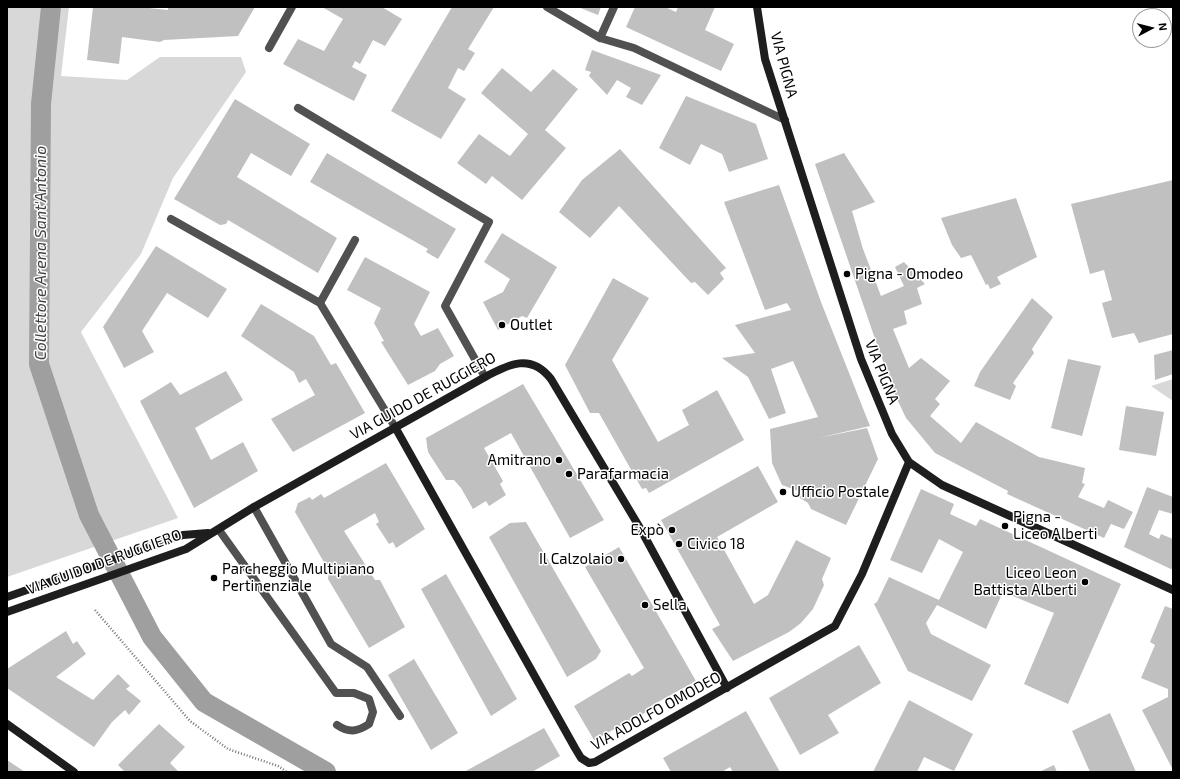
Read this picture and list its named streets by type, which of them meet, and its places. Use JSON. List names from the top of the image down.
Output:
{
  "streets": {
    "street": ["VIA PIGNA", "VIA GUIDO DE RUGGIERO", "VIA ADOLFO OMODEO"]
  },
  "crossings": [
    ["VIA PIGNA", "VIA ADOLFO OMODEO"],
    ["VIA GUIDO DE RUGGIERO", "VIA ADOLFO OMODEO"]
  ],
  "water": ["Collettore Arena Sant'Antonio"],
  "places": [
    "Pigna - Omodeo",
    "Outlet",
    "Amitrano",
    "Parafarmacia",
    "Ufficio Postale",
    "Pigna - Liceo Alberti",
    "Expò",
    "Civico 18",
    "Il Calzolaio",
    "Parcheggio Multipiano Pertinenziale",
    "Liceo Leon Battista Alberti",
    "Sella"
  ],
  "north": "right"
}
